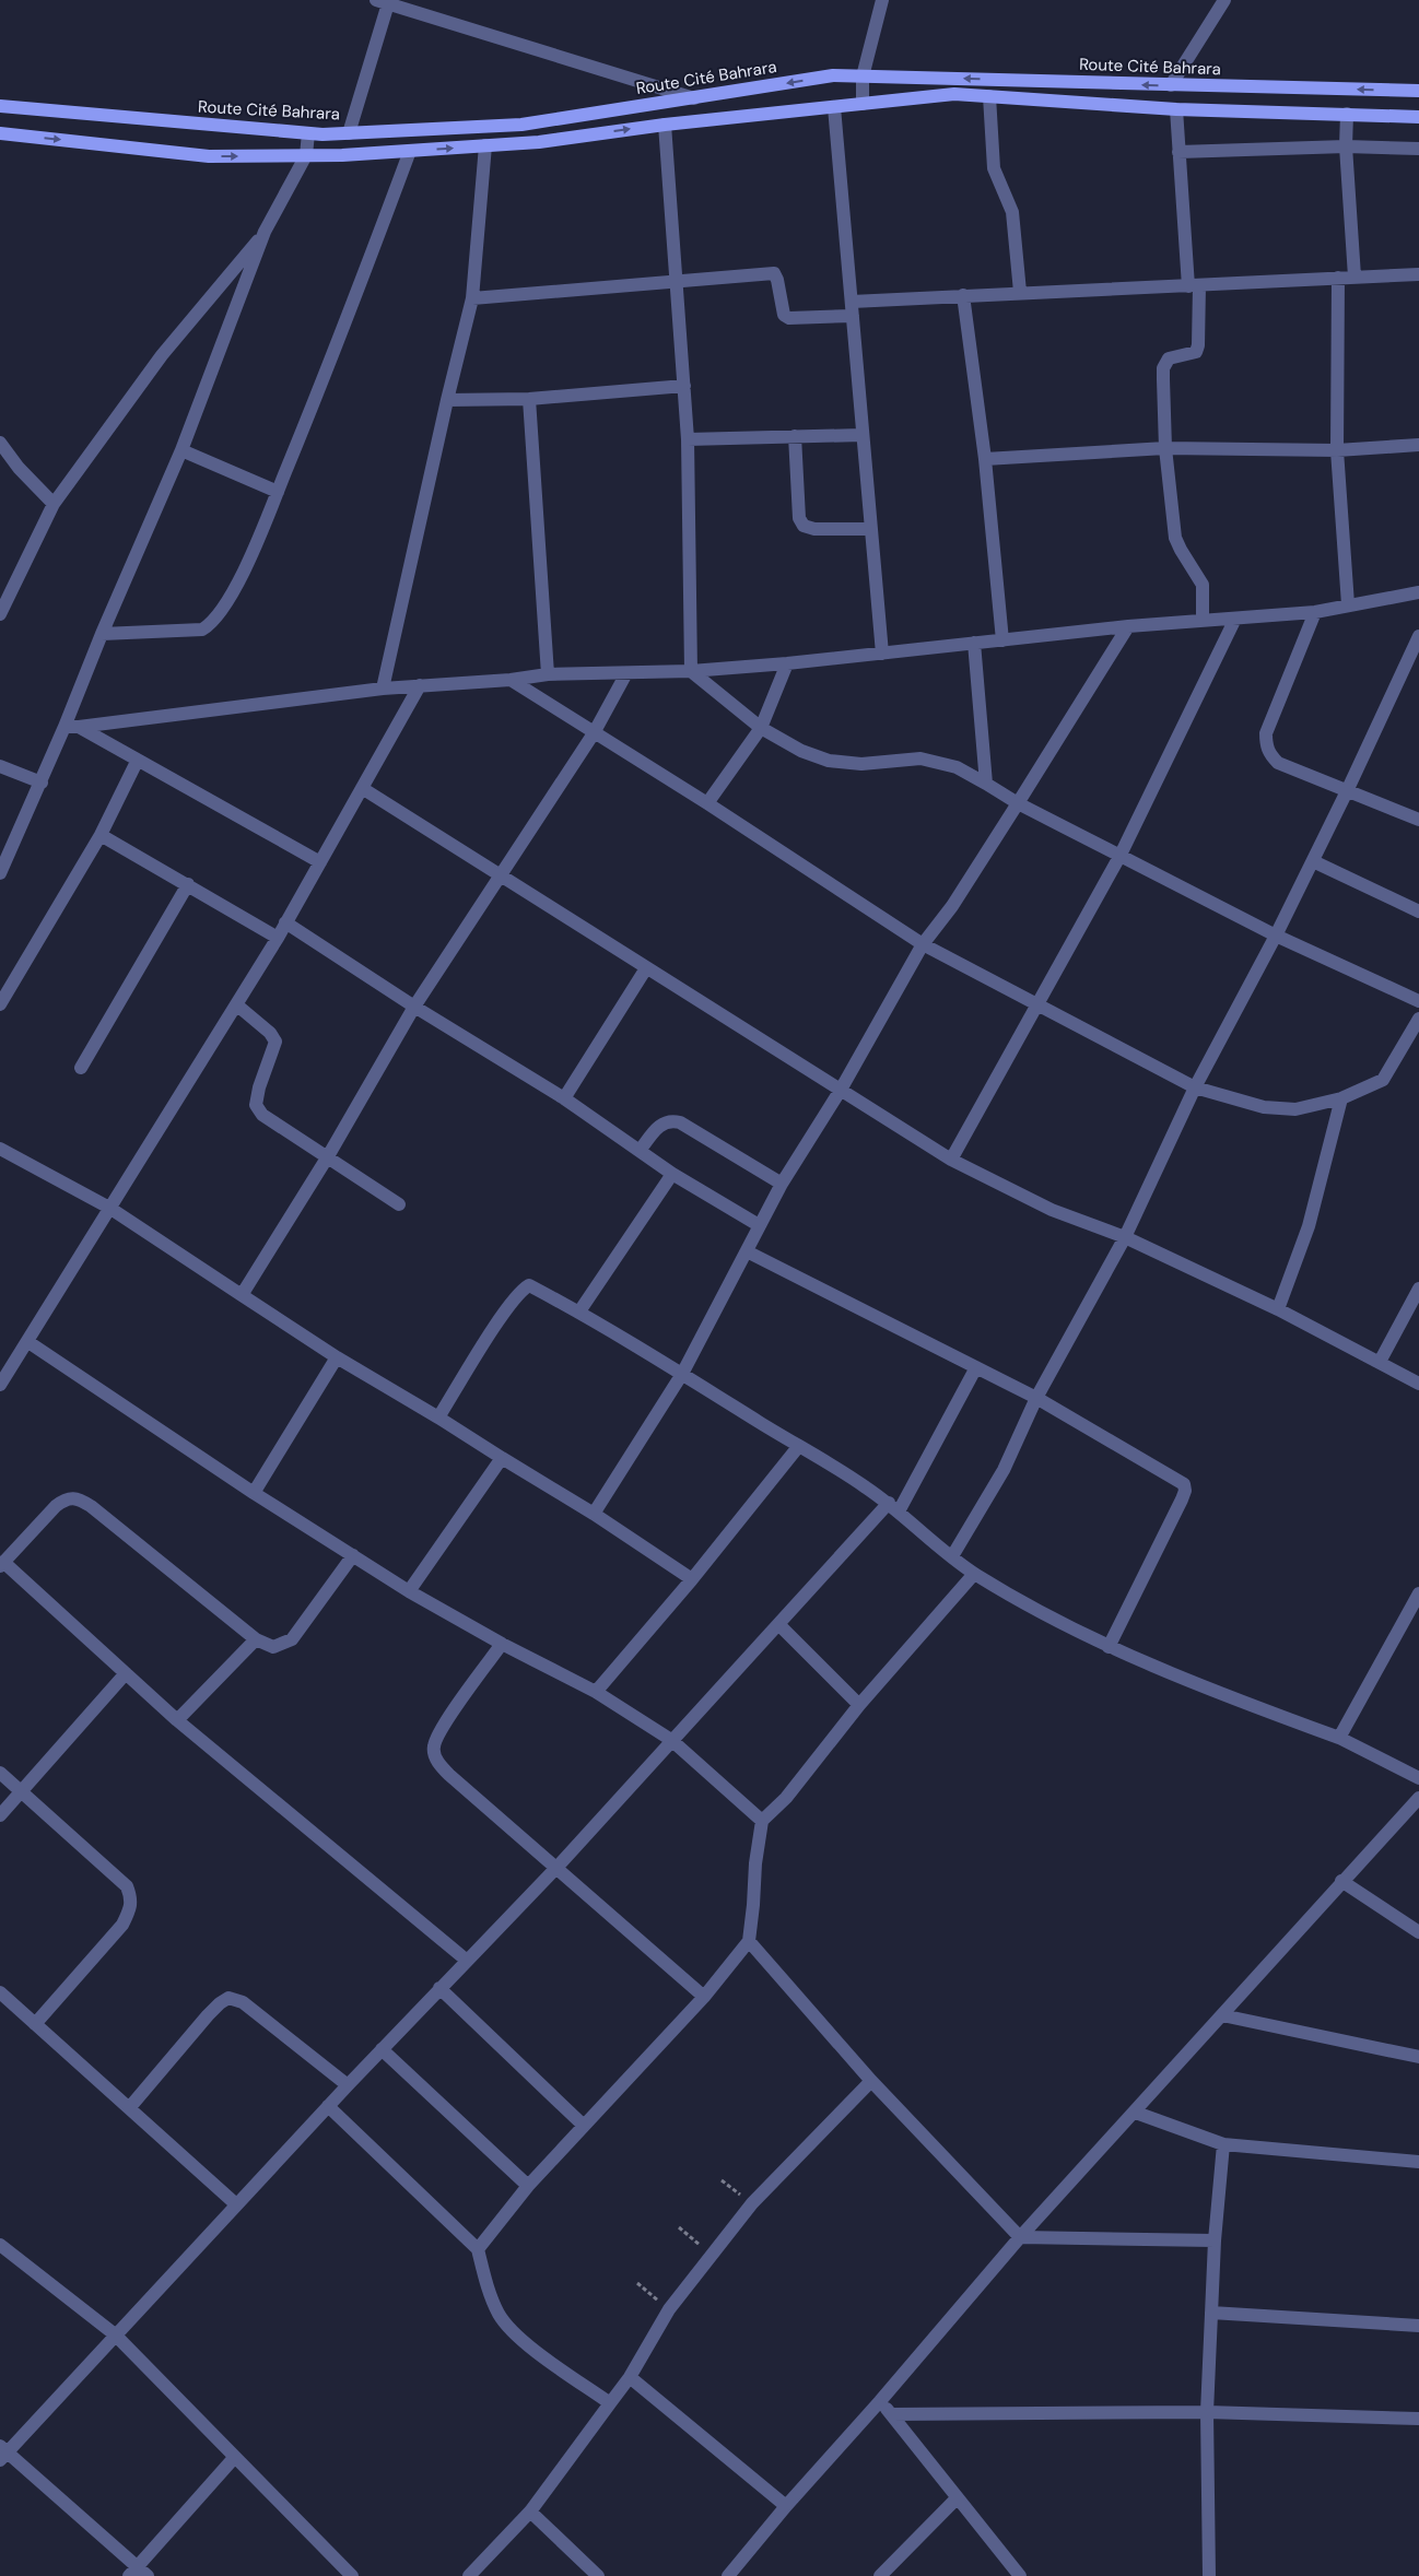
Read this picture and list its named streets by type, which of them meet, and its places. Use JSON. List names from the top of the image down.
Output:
{
  "streets": {
    "main road": ["Route Cité Bahrara"]
  }
}
